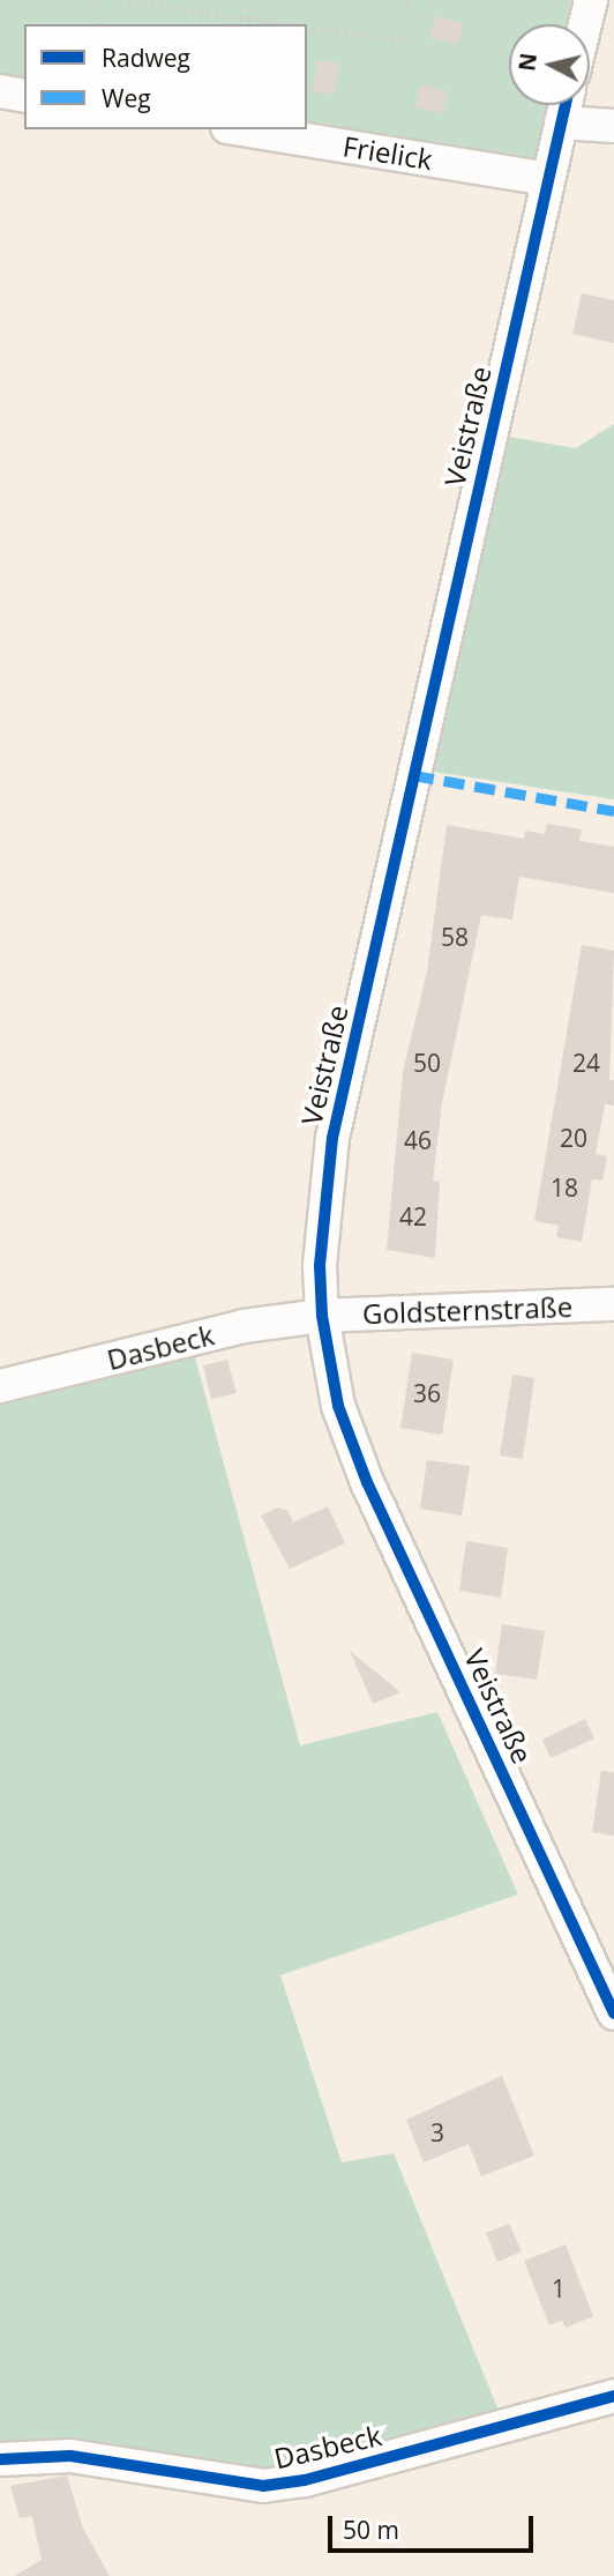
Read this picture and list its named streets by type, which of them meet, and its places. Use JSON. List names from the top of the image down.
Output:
{
  "streets": {
    "street": [
      "Frielick",
      "Veistraße",
      "Goldsternstraße",
      "Dasbeck"
    ]
  },
  "crossings": [
    ["Frielick", "Veistraße"],
    ["Veistraße", "Goldsternstraße"],
    ["Veistraße", "Dasbeck"],
    ["Goldsternstraße", "Dasbeck"]
  ],
  "house_numbers": [
    "58",
    "50",
    "24",
    "20",
    "46",
    "18",
    "42",
    "36",
    "3",
    "1"
  ],
  "legend": ["Radweg", "Weg"],
  "scale_bar": "50 m",
  "north": "left"
}
